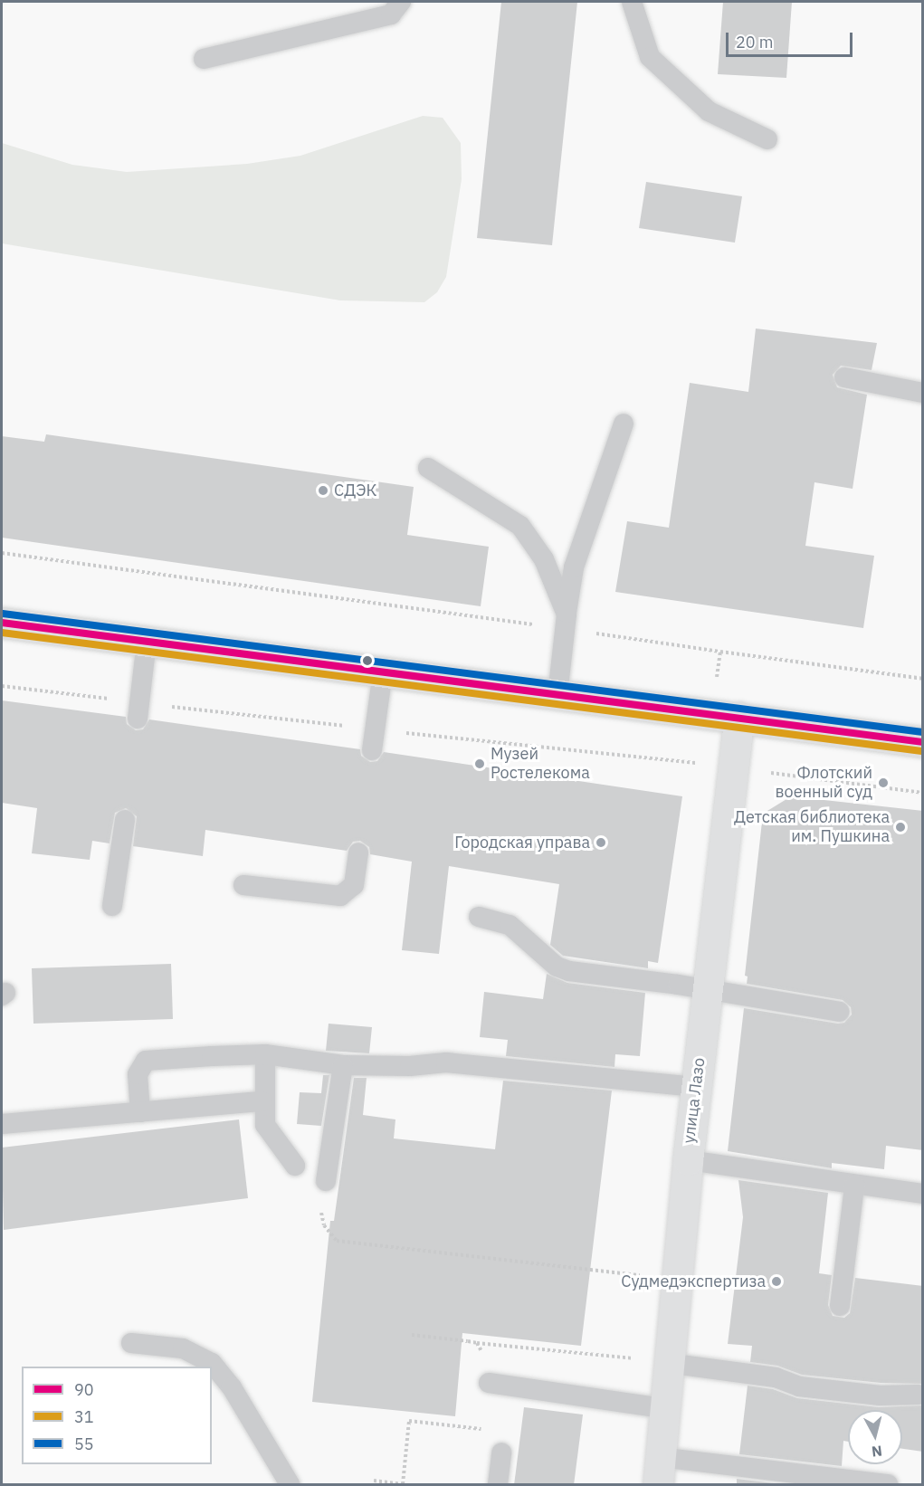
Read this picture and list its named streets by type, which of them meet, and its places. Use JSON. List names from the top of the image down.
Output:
{
  "streets": {
    "main road": ["улица Лазо"]
  },
  "places": [
    "СДЭК",
    "Музей Ростелекома",
    "Флотский военный суд",
    "Детская библиотека им. Пушкина",
    "Городская управа",
    "Судмедэкспертиза"
  ],
  "lines": ["transit line 55", "transit line 90", "transit line 31"],
  "legend": ["90", "31", "55"],
  "scale_bar": "20 m",
  "north": "bottom"
}
